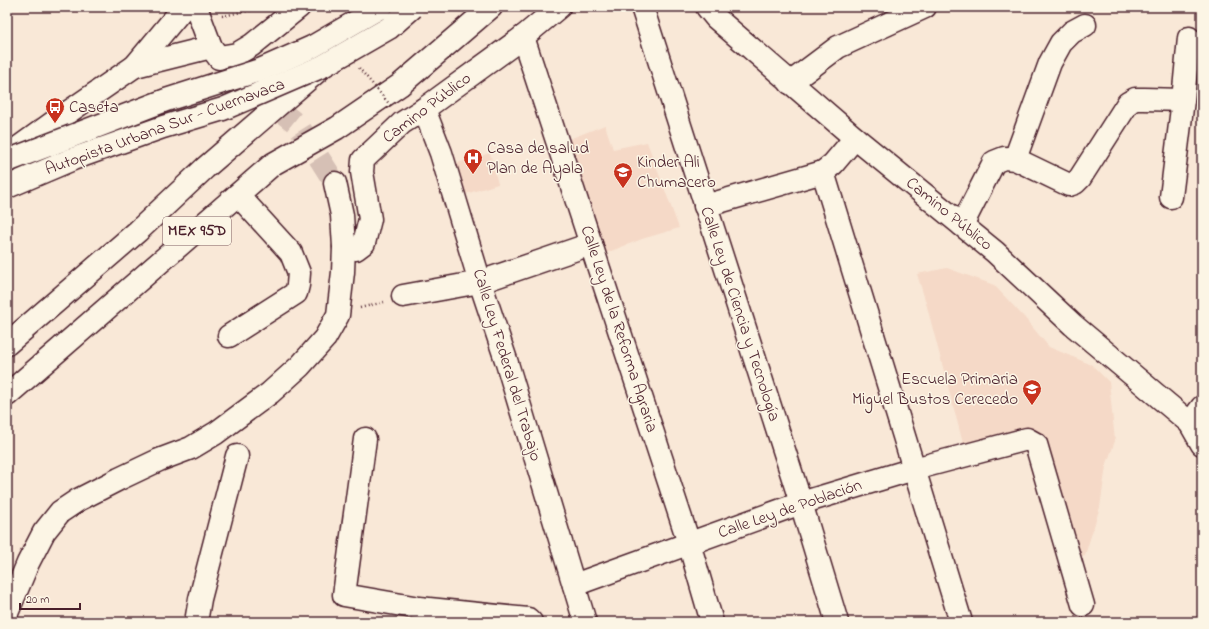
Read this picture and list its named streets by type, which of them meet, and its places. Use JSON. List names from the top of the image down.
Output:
{
  "streets": {
    "main road": [
      "Camino Público",
      "Autopista Urbana Sur - Cuernavaca",
      "MEX 95D",
      "Calle Ley de Ciencia y Tecnología",
      "Calle Ley de la Reforma Agraria",
      "Calle Ley Federal del Trabajo",
      "Calle Ley de Población"
    ]
  },
  "crossings": [
    ["Camino Público", "Calle Ley de la Reforma Agraria"],
    ["Camino Público", "Calle Ley Federal del Trabajo"],
    ["Calle Ley de Ciencia y Tecnología", "Calle Ley de Población"],
    ["Calle Ley de la Reforma Agraria", "Calle Ley de Población"],
    ["Calle Ley Federal del Trabajo", "Calle Ley de Población"]
  ],
  "places": {
    "bus stop": ["Caseta"],
    "hospital": ["Casa de salud Plan de Ayala"],
    "school or university": ["Kinder Ali Chumacero", "Escuela Primaria Miguel Bustos Cerecedo"]
  },
  "scale_bar": "20 m"
}
